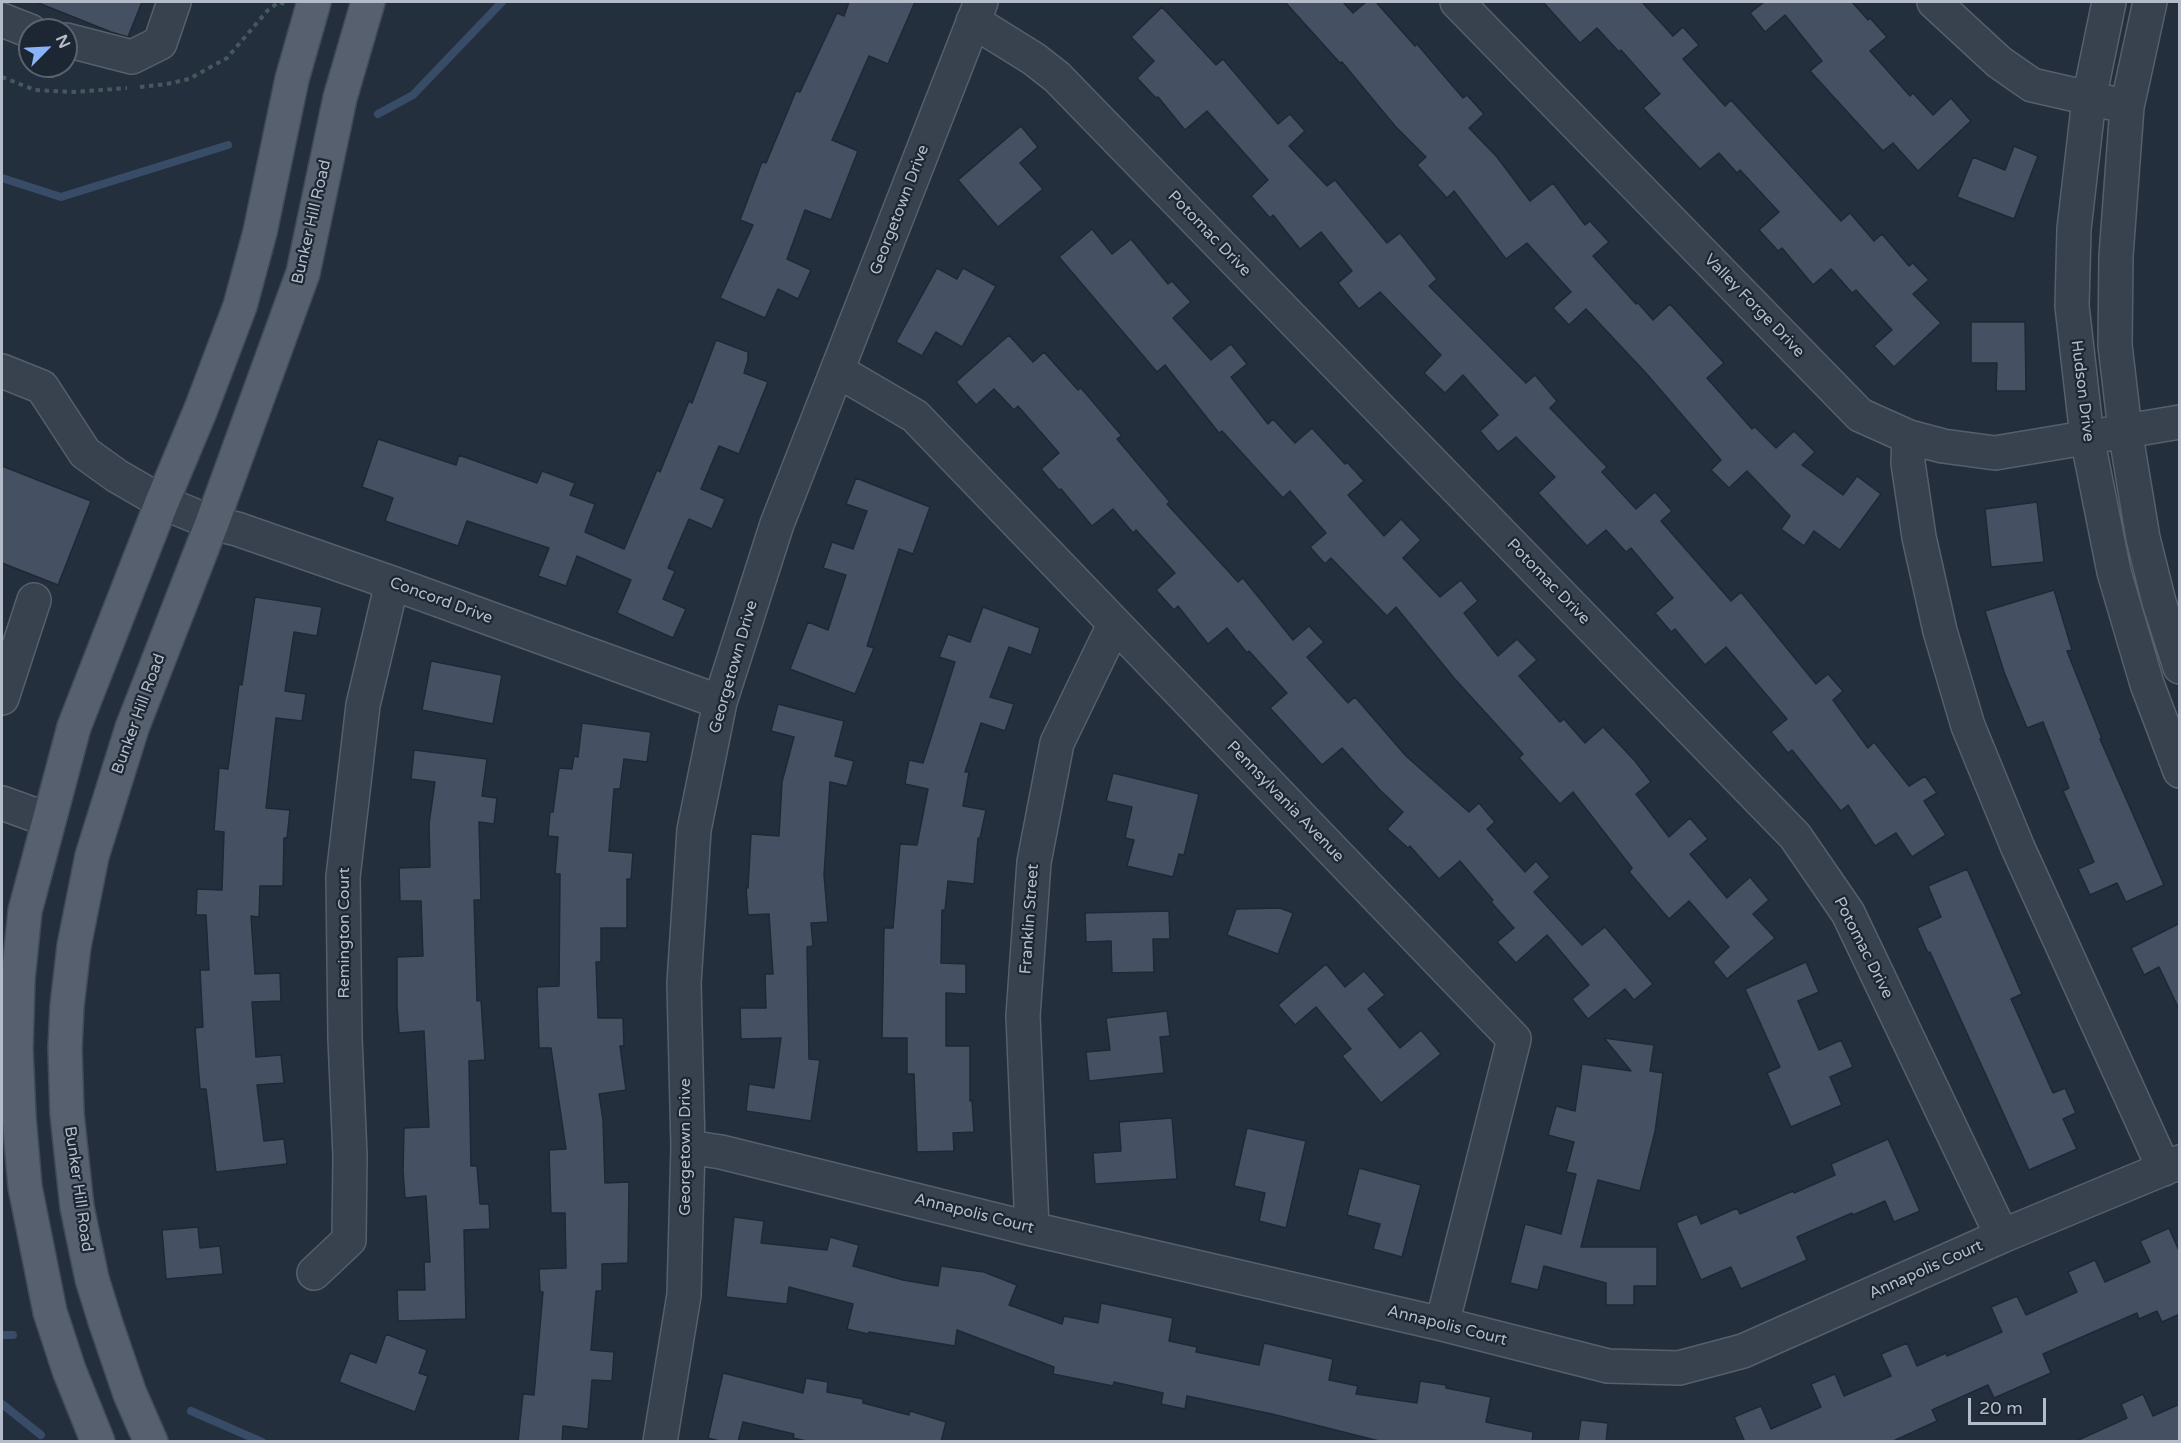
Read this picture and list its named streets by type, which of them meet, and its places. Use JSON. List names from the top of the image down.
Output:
{
  "streets": {
    "main road": ["Bunker Hill Road"],
    "street": [
      "Georgetown Drive",
      "Potomac Drive",
      "Valley Forge Drive",
      "Hudson Drive",
      "Concord Drive",
      "Pennsylvania Avenue",
      "Franklin Street",
      "Remington Court",
      "Annapolis Court"
    ]
  },
  "crossings": [
    ["Georgetown Drive", "Potomac Drive"],
    ["Georgetown Drive", "Concord Drive"],
    ["Georgetown Drive", "Pennsylvania Avenue"],
    ["Georgetown Drive", "Annapolis Court"],
    ["Bunker Hill Road", "Concord Drive"],
    ["Potomac Drive", "Annapolis Court"],
    ["Valley Forge Drive", "Hudson Drive"],
    ["Concord Drive", "Remington Court"],
    ["Pennsylvania Avenue", "Franklin Street"],
    ["Pennsylvania Avenue", "Annapolis Court"],
    ["Franklin Street", "Annapolis Court"]
  ],
  "scale_bar": "20 m",
  "north": "top right"
}
